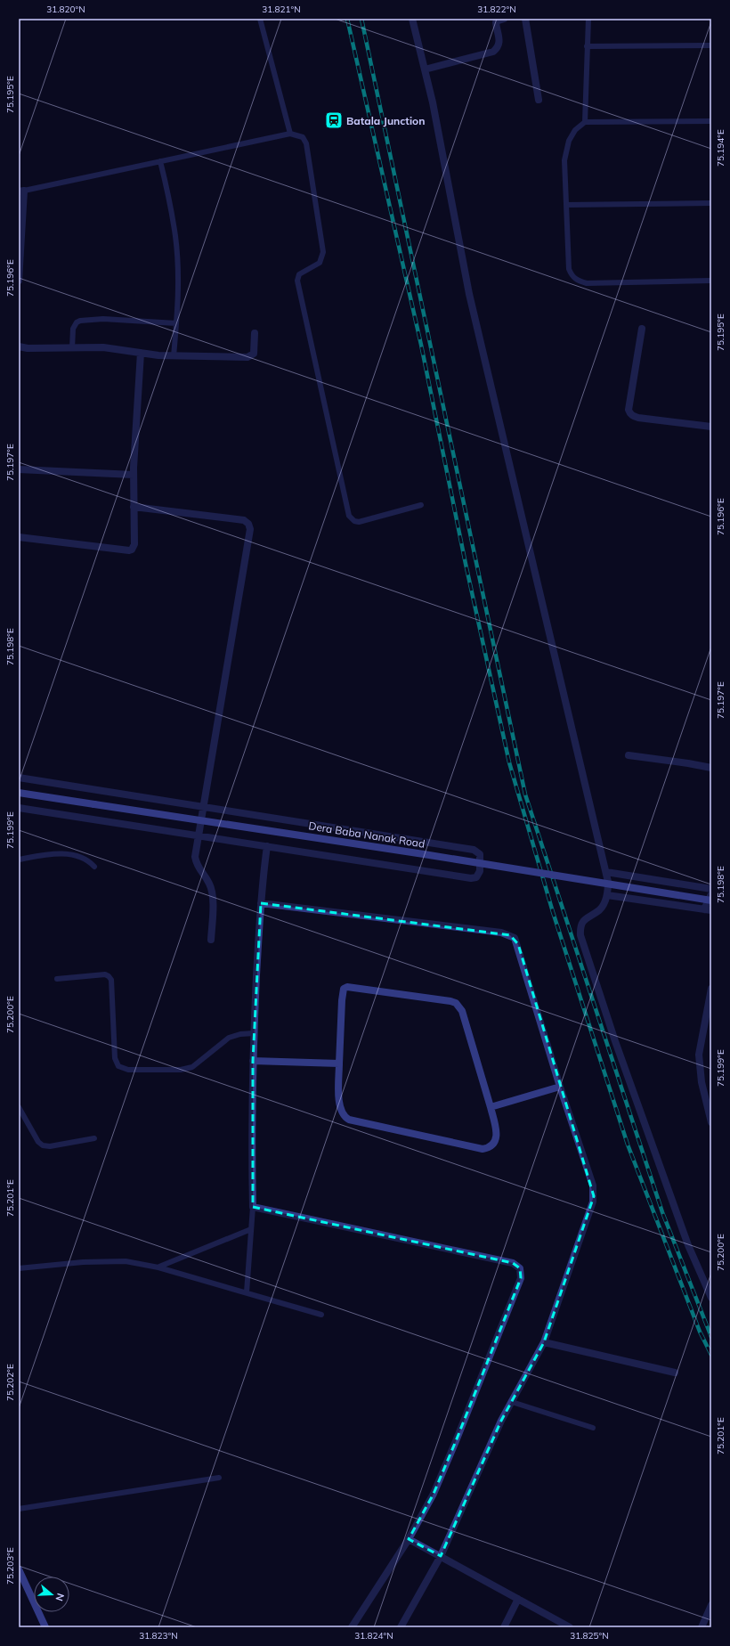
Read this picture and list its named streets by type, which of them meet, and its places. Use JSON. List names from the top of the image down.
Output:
{
  "streets": {
    "main road": ["Dera Baba Nanak Road"]
  },
  "places": {
    "station": ["Batala Junction"]
  },
  "north": "right",
  "coordinates": [
    "31.820°N",
    "31.821°N",
    "31.822°N",
    "75.195°E",
    "75.194°E",
    "75.196°E",
    "75.197°E",
    "75.198°E",
    "75.199°E",
    "75.200°E",
    "75.201°E",
    "75.202°E",
    "75.203°E",
    "31.823°N",
    "31.824°N",
    "31.825°N"
  ]
}
